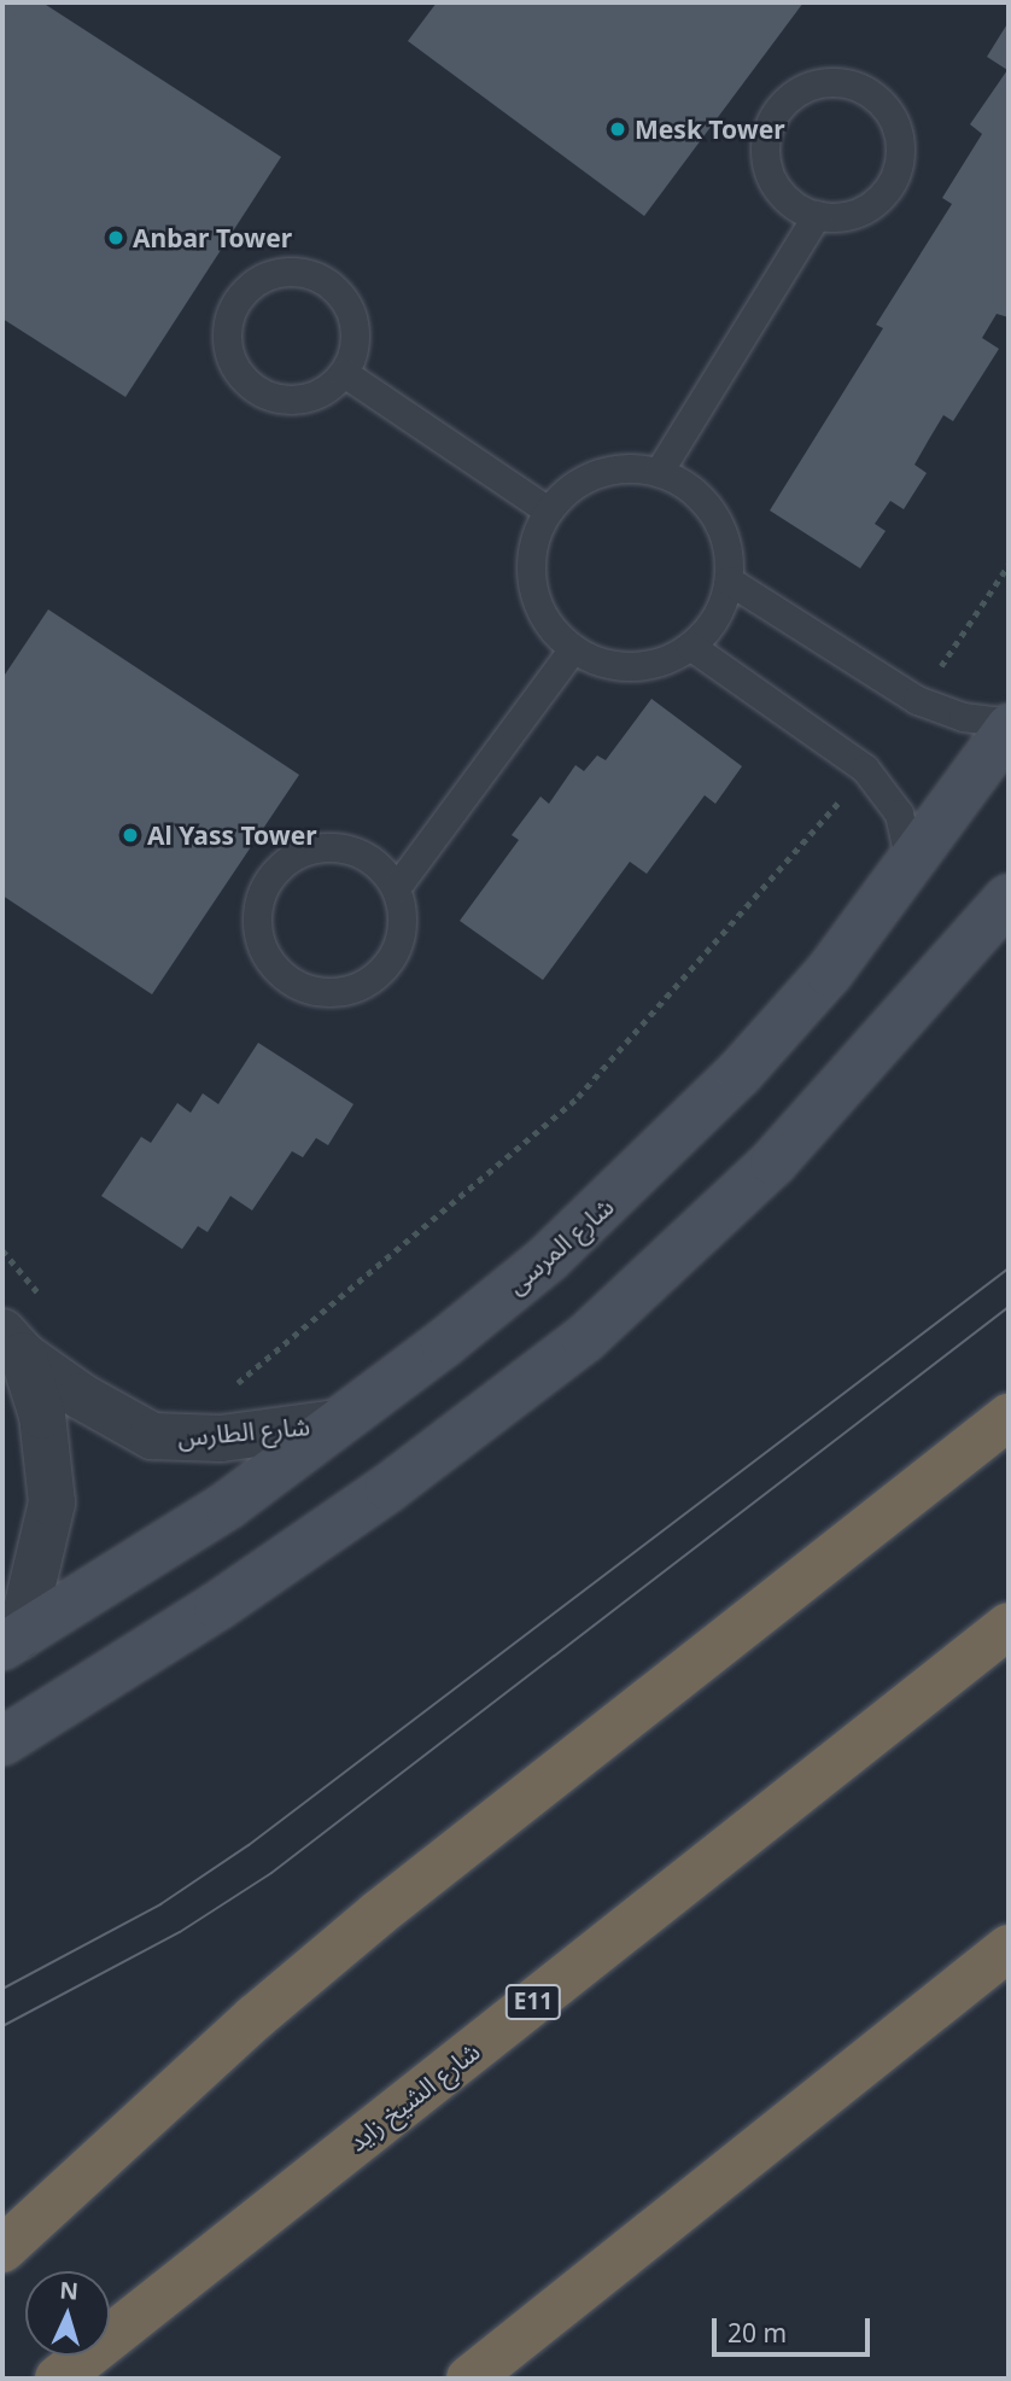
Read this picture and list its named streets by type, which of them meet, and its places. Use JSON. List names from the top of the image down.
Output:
{
  "streets": {
    "highway": ["E11", "شارع الشيخ زايد"],
    "main road": ["شارع المرسى"],
    "street": ["شارع الطارس"]
  },
  "crossings": [
    ["شارع المرسى", "شارع الطارس"]
  ],
  "places": ["Mesk Tower", "Anbar Tower", "Al Yass Tower"],
  "scale_bar": "20 m",
  "north": "top"
}
